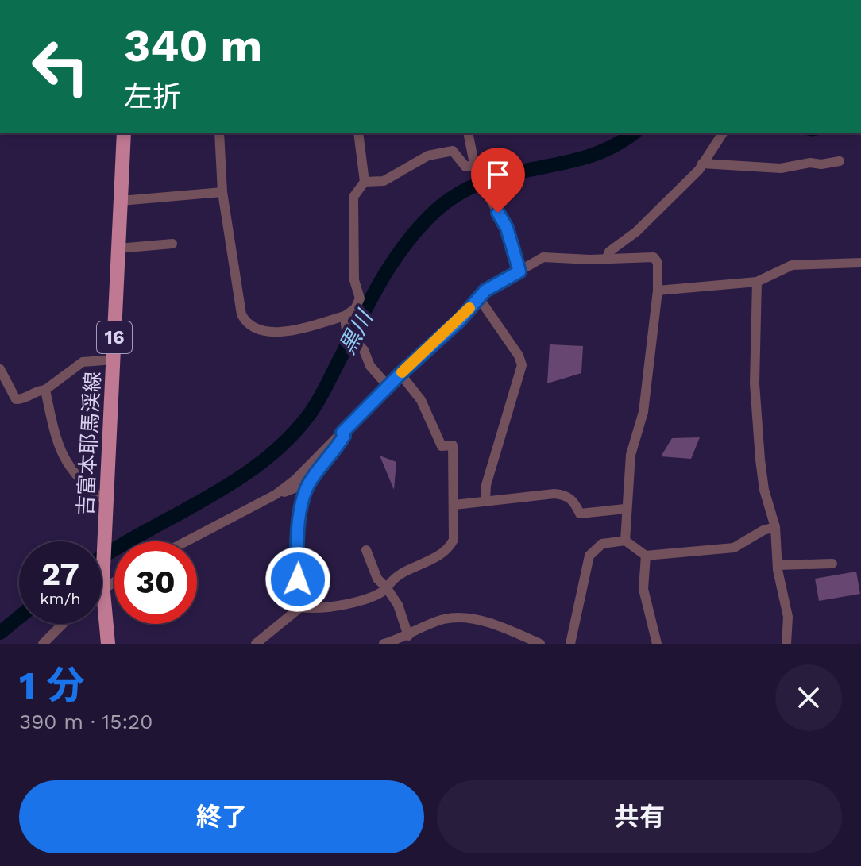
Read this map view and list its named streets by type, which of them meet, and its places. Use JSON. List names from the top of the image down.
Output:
{
  "streets": {
    "main road": ["16", "吉富本耶馬渓線"]
  },
  "water": ["黒川"],
  "page": {
    "turn": ["340 m", "左折"],
    "speed": "27 km/h",
    "limit": "30",
    "heading": ["1 分", "390 m · 15:20"],
    "buttons": ["終了", "共有"]
  }
}
